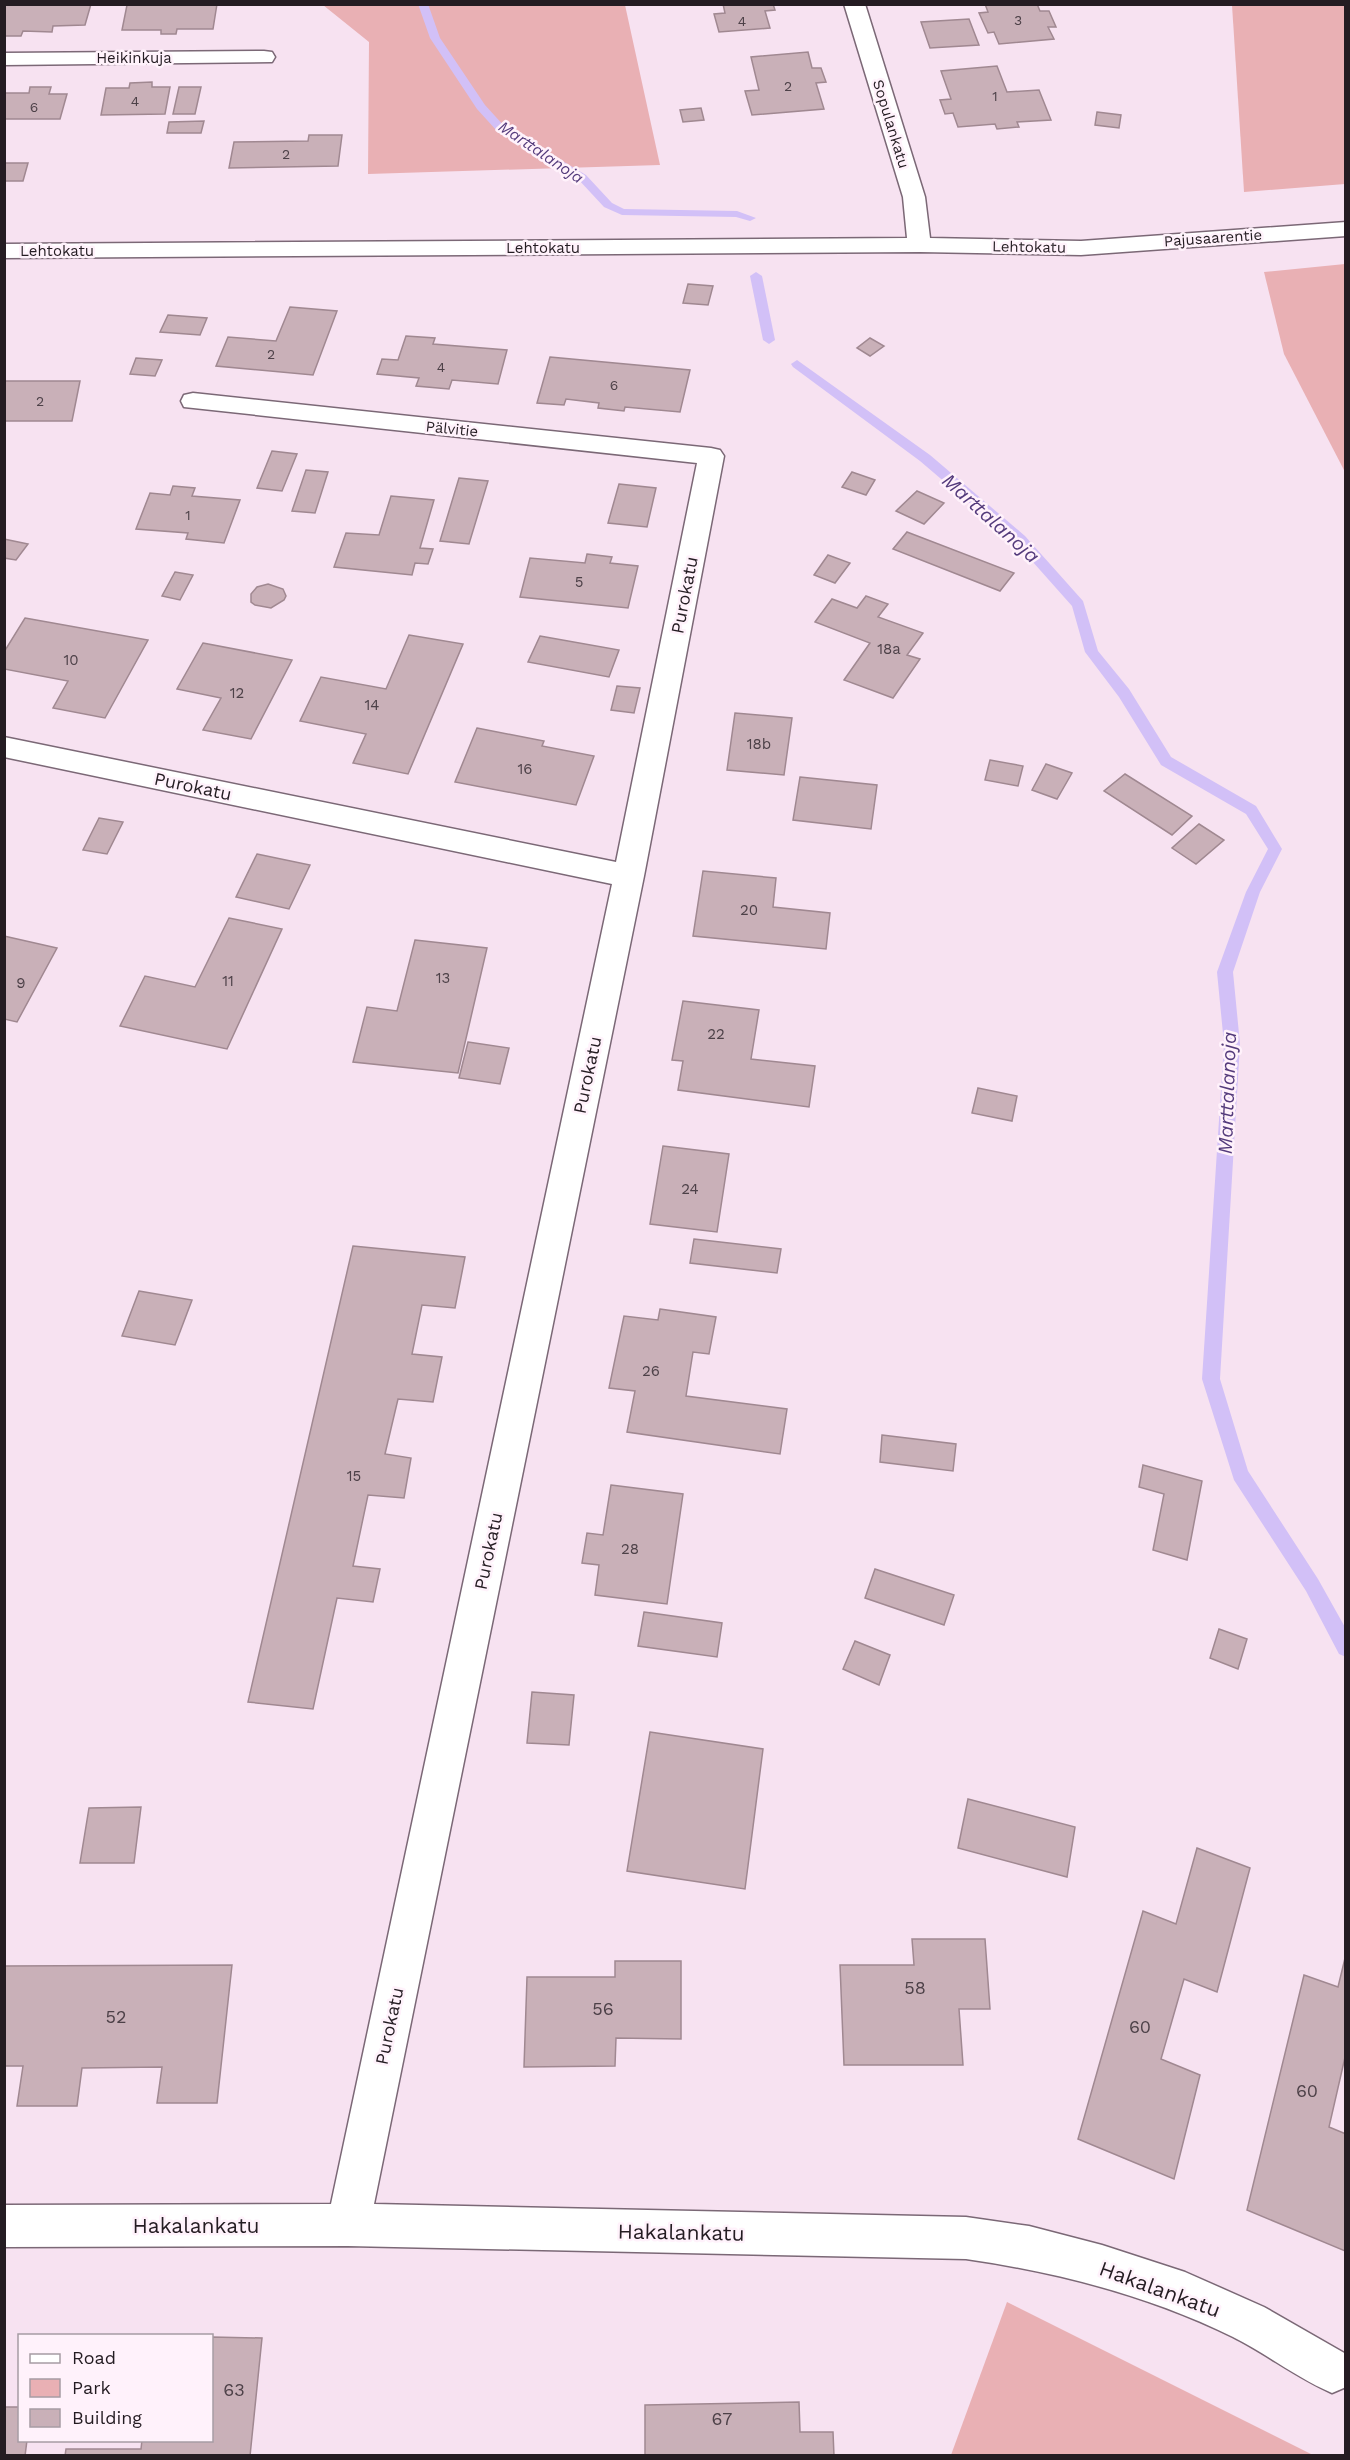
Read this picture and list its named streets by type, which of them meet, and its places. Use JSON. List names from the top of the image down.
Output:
{
  "streets": {
    "street": [
      "Heikinkuja",
      "Sopulankatu",
      "Pajusaarentie",
      "Lehtokatu",
      "Pälvitie",
      "Purokatu",
      "Hakalankatu"
    ]
  },
  "crossings": [
    ["Sopulankatu", "Lehtokatu"],
    ["Pajusaarentie", "Lehtokatu"],
    ["Pälvitie", "Purokatu"],
    ["Purokatu", "Hakalankatu"]
  ],
  "water": ["Marttalanoja"],
  "house_numbers": [
    "3",
    "4",
    "2",
    "1",
    "4",
    "6",
    "2",
    "2",
    "4",
    "6",
    "2",
    "1",
    "5",
    "18a",
    "10",
    "12",
    "14",
    "18b",
    "16",
    "20",
    "13",
    "11",
    "9",
    "22",
    "24",
    "26",
    "15",
    "28",
    "58",
    "56",
    "52",
    "60",
    "60",
    "63",
    "67"
  ],
  "legend": ["Road", "Park", "Building"]
}
